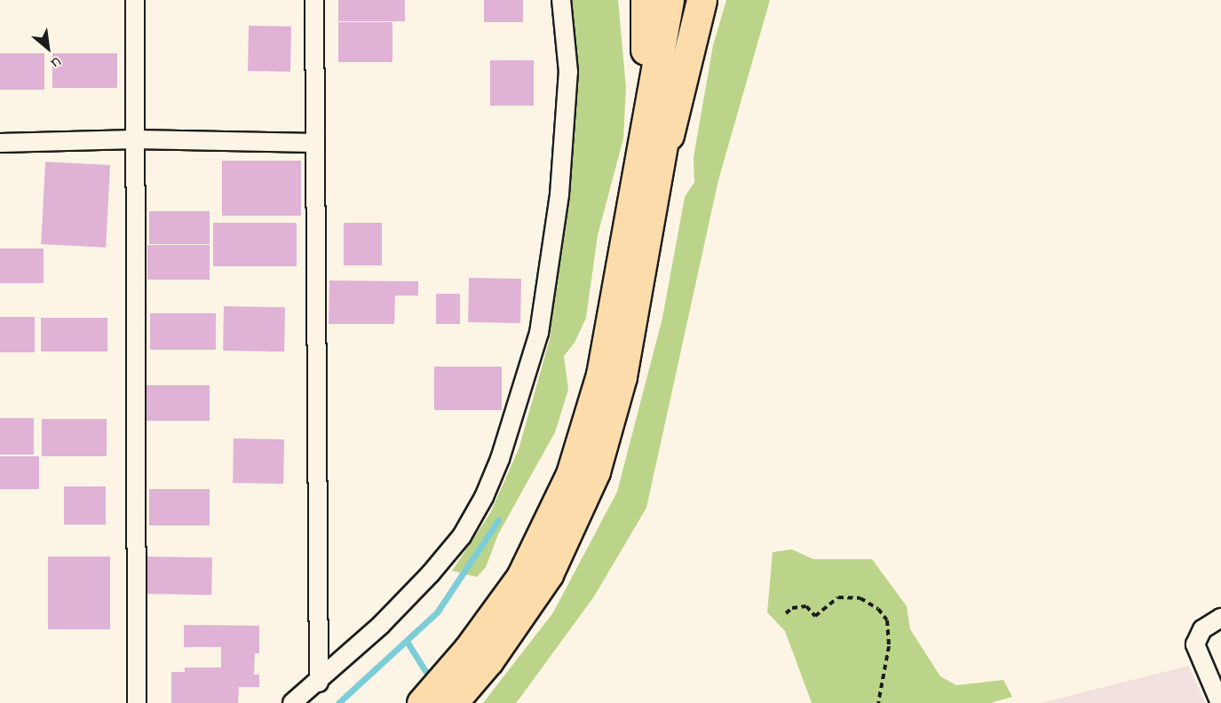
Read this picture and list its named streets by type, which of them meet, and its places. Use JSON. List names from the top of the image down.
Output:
{
  "north": "bottom right"
}
